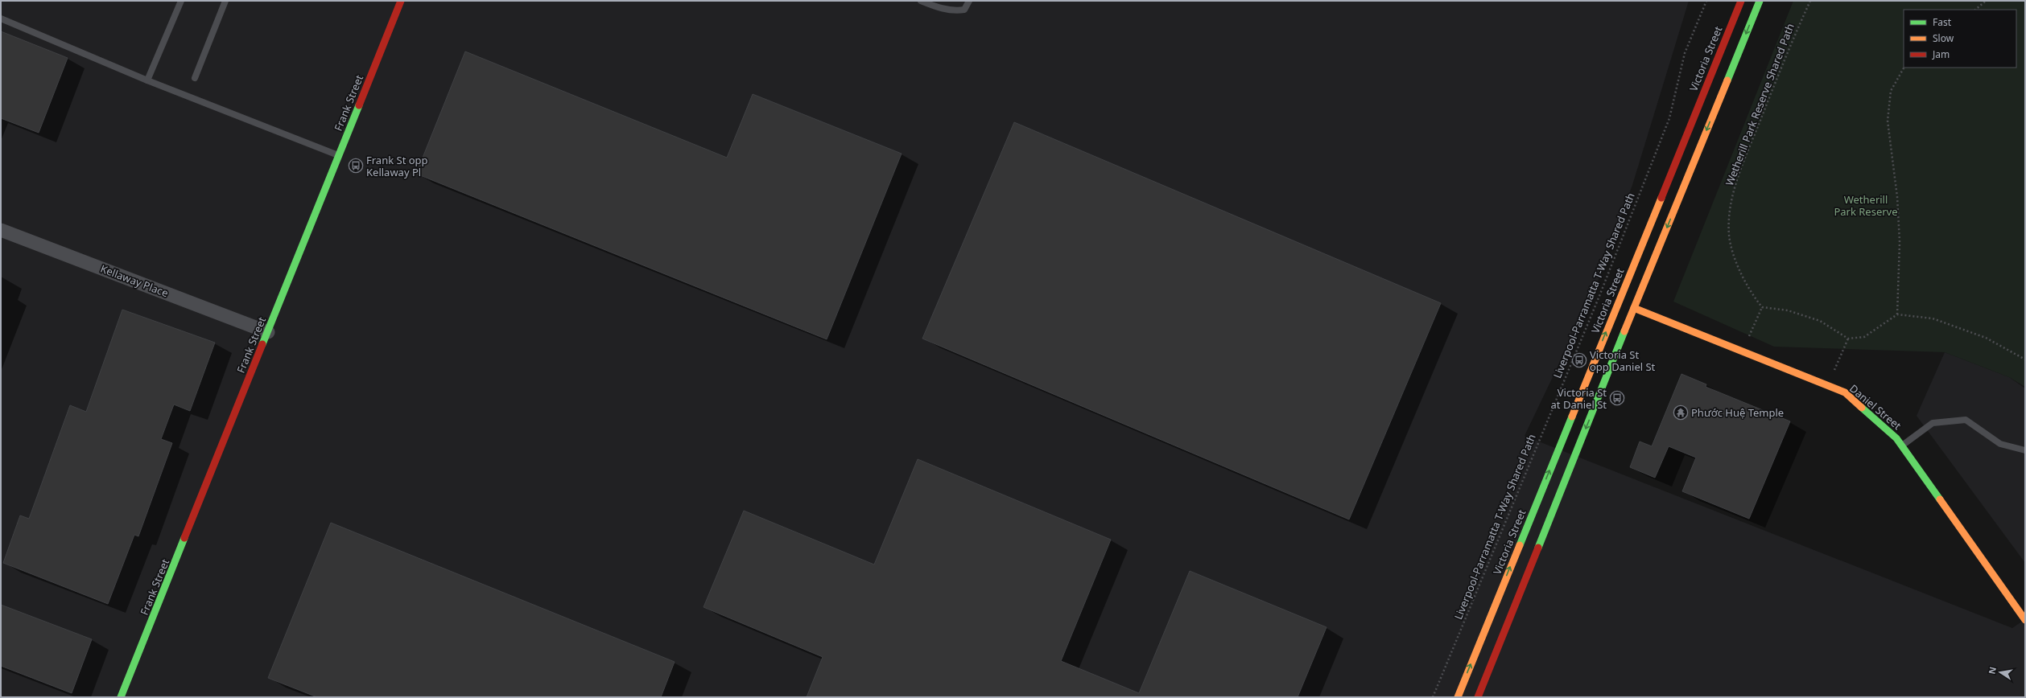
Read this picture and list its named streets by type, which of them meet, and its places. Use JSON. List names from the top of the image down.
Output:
{
  "streets": {
    "main road": ["Victoria Street", "Frank Street", "Daniel Street"],
    "street": ["Kellaway Place"],
    "path": ["Wetherill Park Reserve Shared Path", "Liverpool-Parramatta T-Way Shared Path"]
  },
  "crossings": [
    ["Frank Street", "Kellaway Place"]
  ],
  "parks": ["Wetherill Park Reserve"],
  "places": {
    "bus stop": ["Frank St opp Kellaway Pl", "Victoria St opp Daniel St", "Victoria St at Daniel St"],
    "temple": ["Phước Huệ Temple"]
  },
  "legend": ["Fast", "Slow", "Jam"],
  "north": "left"
}
